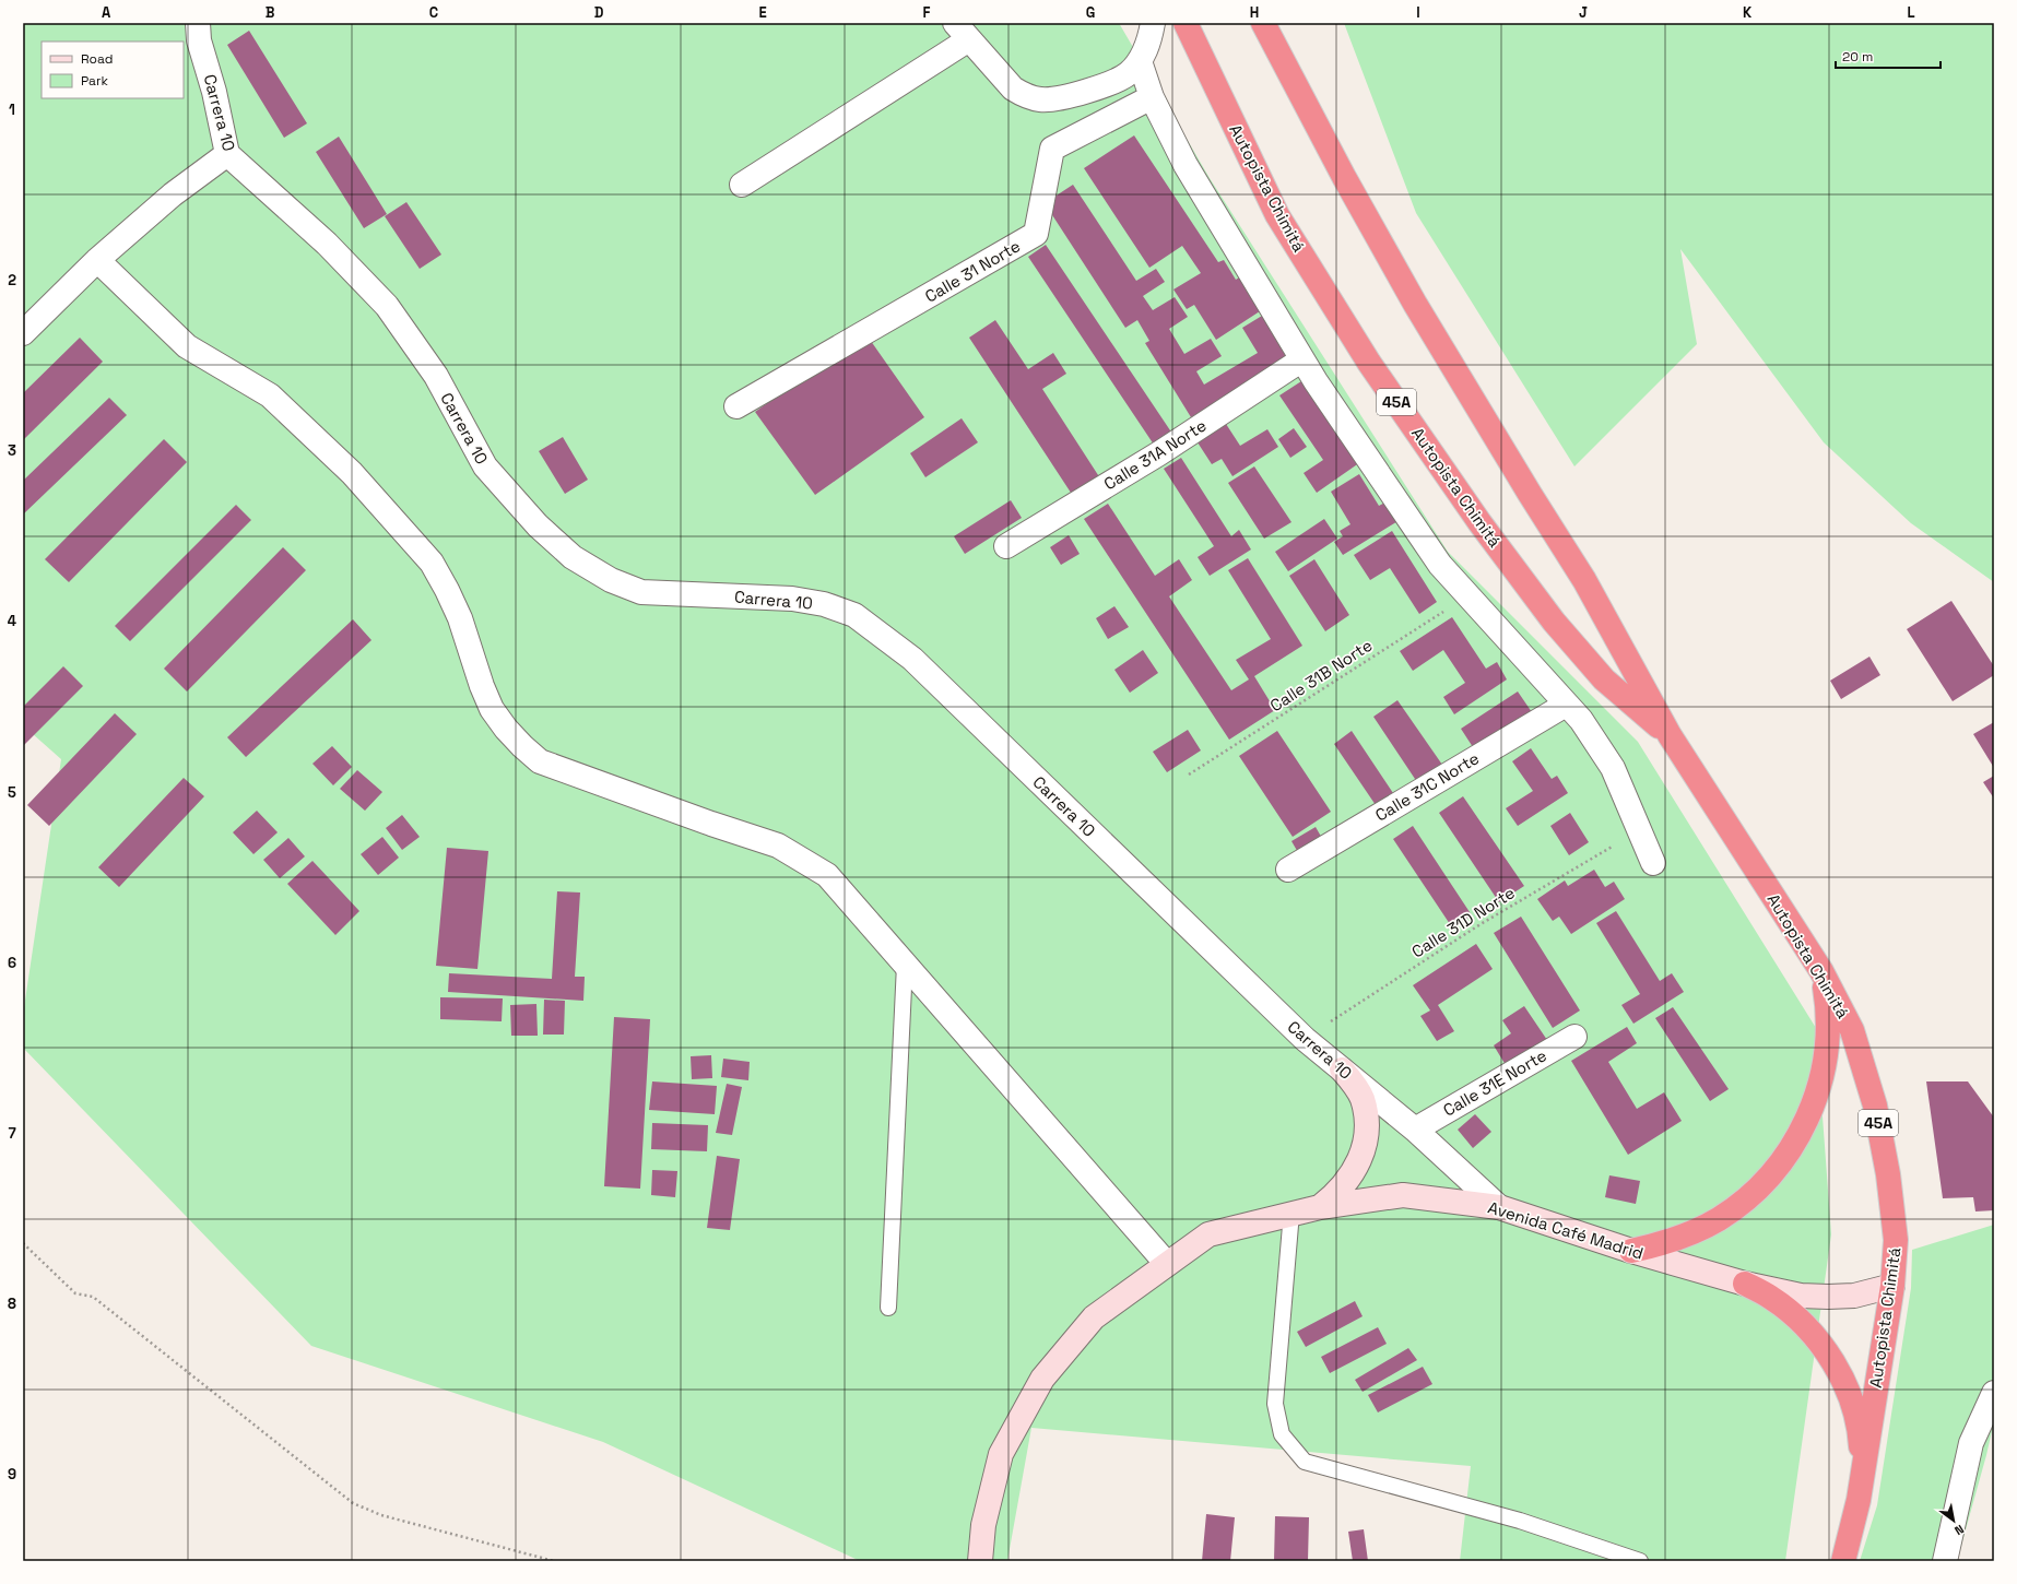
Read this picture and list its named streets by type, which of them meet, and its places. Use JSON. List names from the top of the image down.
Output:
{
  "streets": {
    "highway": ["Autopista Chimitá", "45A"],
    "street": [
      "Carrera 10",
      "Calle 31 Norte",
      "Calle 31A Norte",
      "Calle 31C Norte",
      "Calle 31E Norte",
      "Avenida Café Madrid"
    ],
    "path": ["Calle 31B Norte", "Calle 31D Norte"]
  },
  "crossings": [
    ["Carrera 10", "Calle 31D Norte"],
    ["Carrera 10", "Calle 31E Norte"],
    ["Carrera 10", "Avenida Café Madrid"],
    ["Autopista Chimitá", "Avenida Café Madrid"]
  ],
  "legend": ["Road", "Park"],
  "scale_bar": "20 m",
  "north": "bottom right",
  "grid": {
    "columns": [
      "A",
      "B",
      "C",
      "D",
      "E",
      "F",
      "G",
      "H",
      "I",
      "J",
      "K",
      "L"
    ],
    "rows": [
      "1",
      "2",
      "3",
      "4",
      "5",
      "6",
      "7",
      "8",
      "9"
    ]
  }
}
